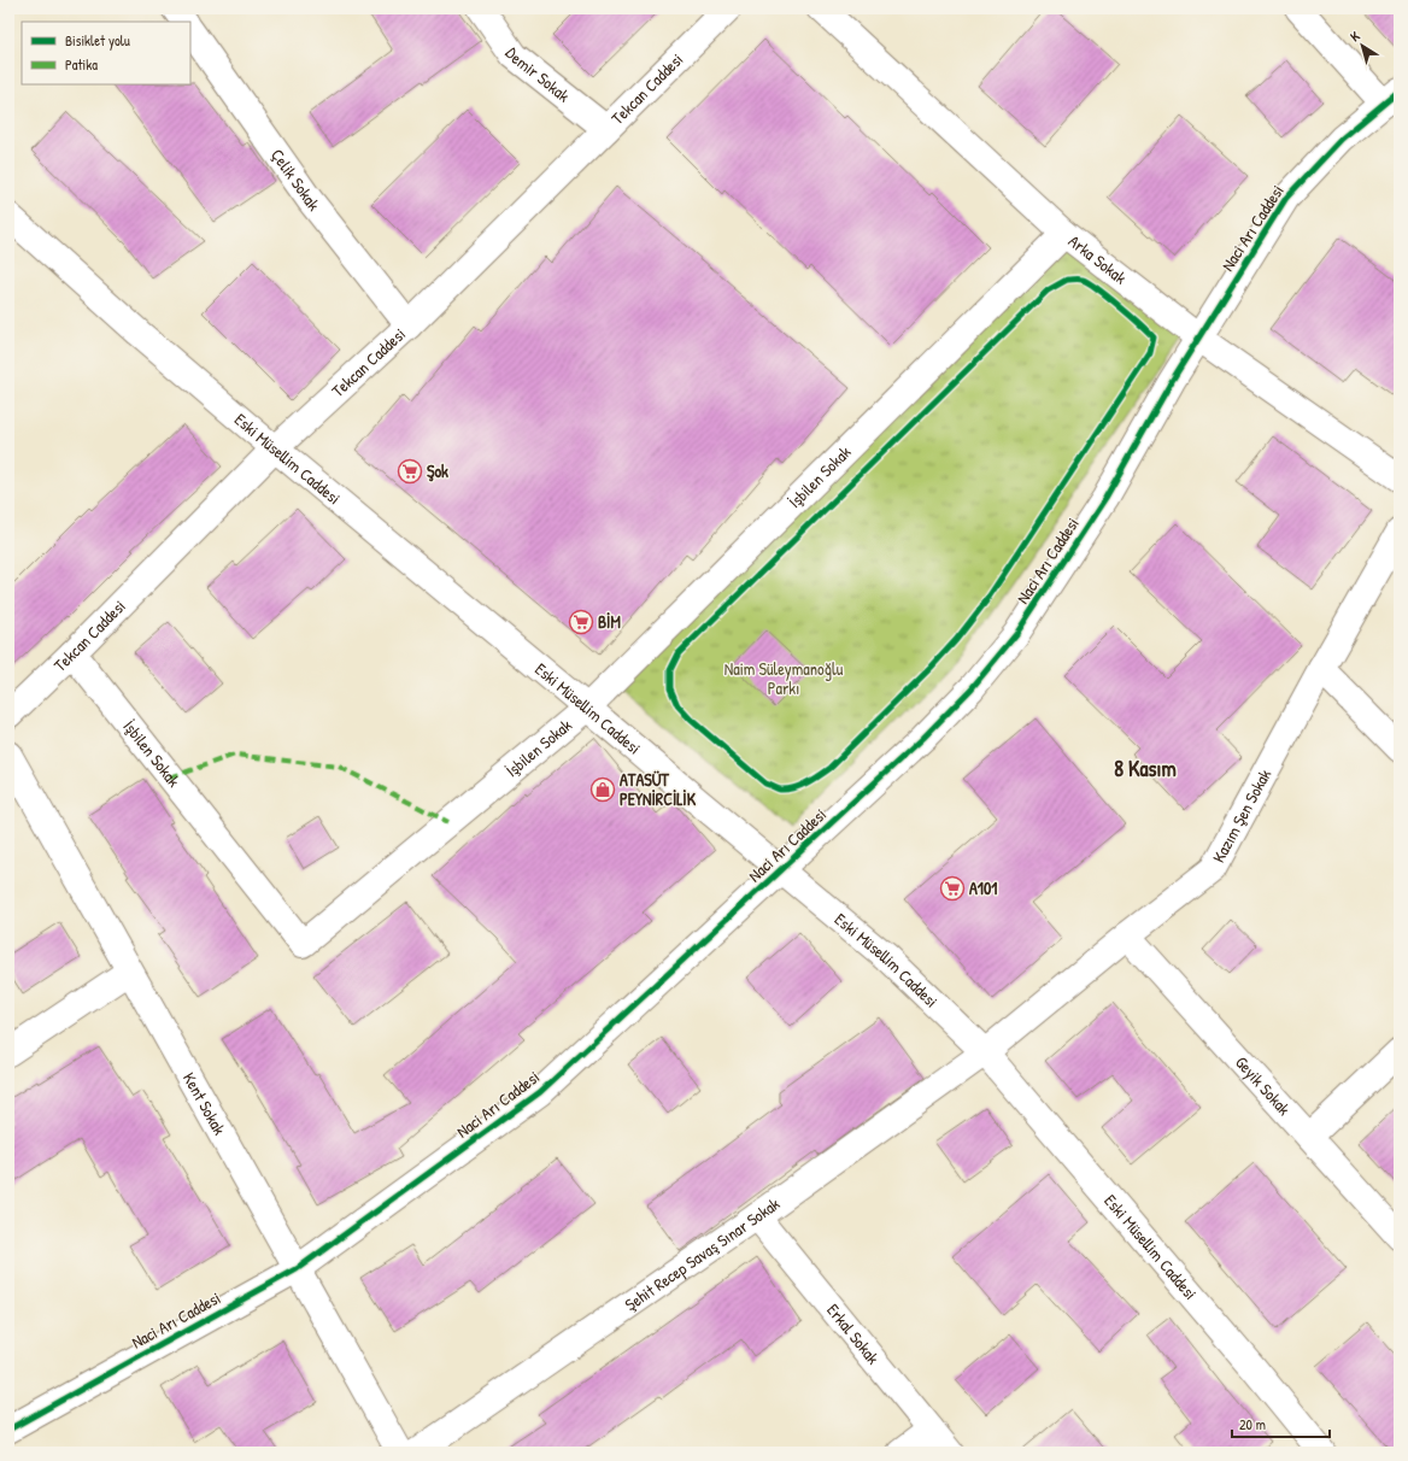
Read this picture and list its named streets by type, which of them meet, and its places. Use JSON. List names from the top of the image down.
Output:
{
  "streets": {
    "street": [
      "Demir Sokak",
      "Tekcan Caddesi",
      "Çelik Sokak",
      "Naci Arı Caddesi",
      "Arka Sokak",
      "Eski Müsellim Caddesi",
      "İşbilen Sokak",
      "Kazım Şen Sokak",
      "Geyik Sokak",
      "Kent Sokak",
      "Şehit Recep Savaş Sınar Sokak",
      "Erkal Sokak"
    ]
  },
  "crossings": [
    ["Demir Sokak", "Tekcan Caddesi"],
    ["Tekcan Caddesi", "Çelik Sokak"],
    ["Tekcan Caddesi", "Eski Müsellim Caddesi"],
    ["Tekcan Caddesi", "İşbilen Sokak"],
    ["Naci Arı Caddesi", "Arka Sokak"],
    ["Naci Arı Caddesi", "Eski Müsellim Caddesi"],
    ["Naci Arı Caddesi", "Kent Sokak"],
    ["Arka Sokak", "İşbilen Sokak"],
    ["Eski Müsellim Caddesi", "İşbilen Sokak"],
    ["Eski Müsellim Caddesi", "Kazım Şen Sokak"],
    ["Eski Müsellim Caddesi", "Şehit Recep Savaş Sınar Sokak"],
    ["Kazım Şen Sokak", "Geyik Sokak"],
    ["Kazım Şen Sokak", "Şehit Recep Savaş Sınar Sokak"],
    ["Şehit Recep Savaş Sınar Sokak", "Erkal Sokak"]
  ],
  "districts": ["8 Kasım"],
  "parks": ["Naim Süleymanoğlu Parkı"],
  "places": {
    "supermarket": ["Şok", "BİM", "A101"],
    "shop": ["ATASÜT PEYNİRCİLİK"]
  },
  "legend": ["Bisiklet yolu", "Patika"],
  "scale_bar": "20 m",
  "north": "top left"
}
